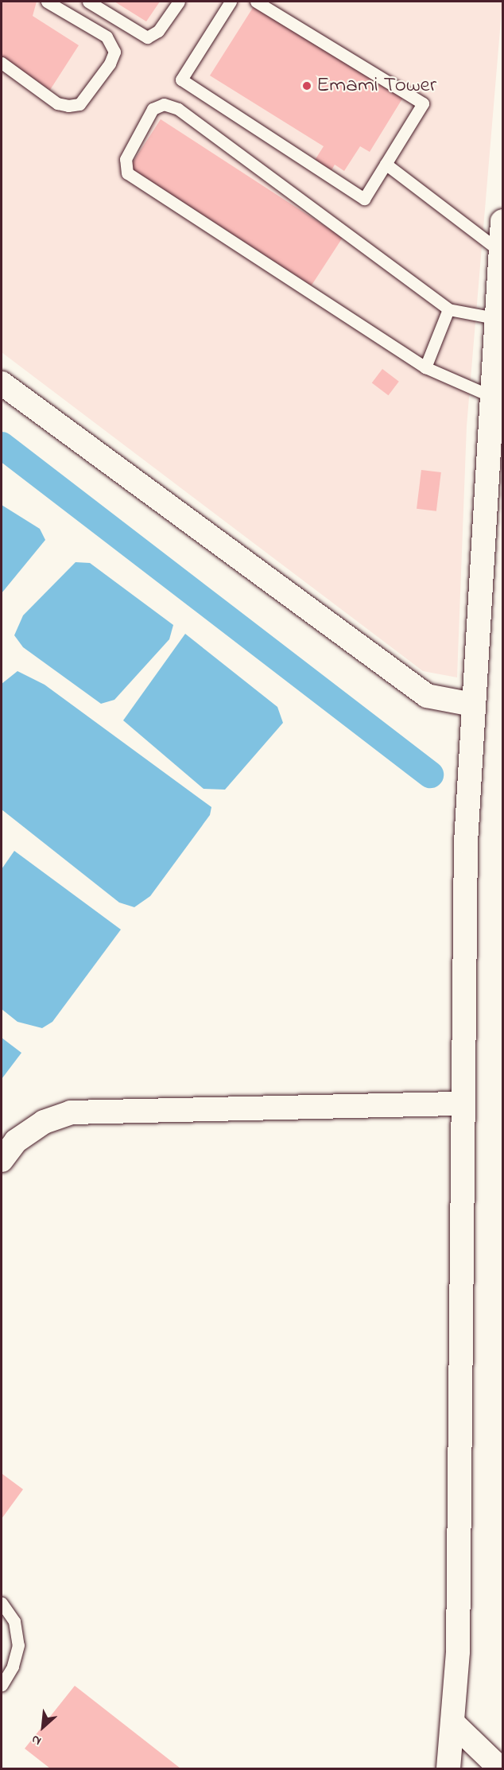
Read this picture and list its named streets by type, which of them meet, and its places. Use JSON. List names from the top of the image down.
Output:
{
  "places": ["Emami Tower"],
  "north": "bottom left"
}
